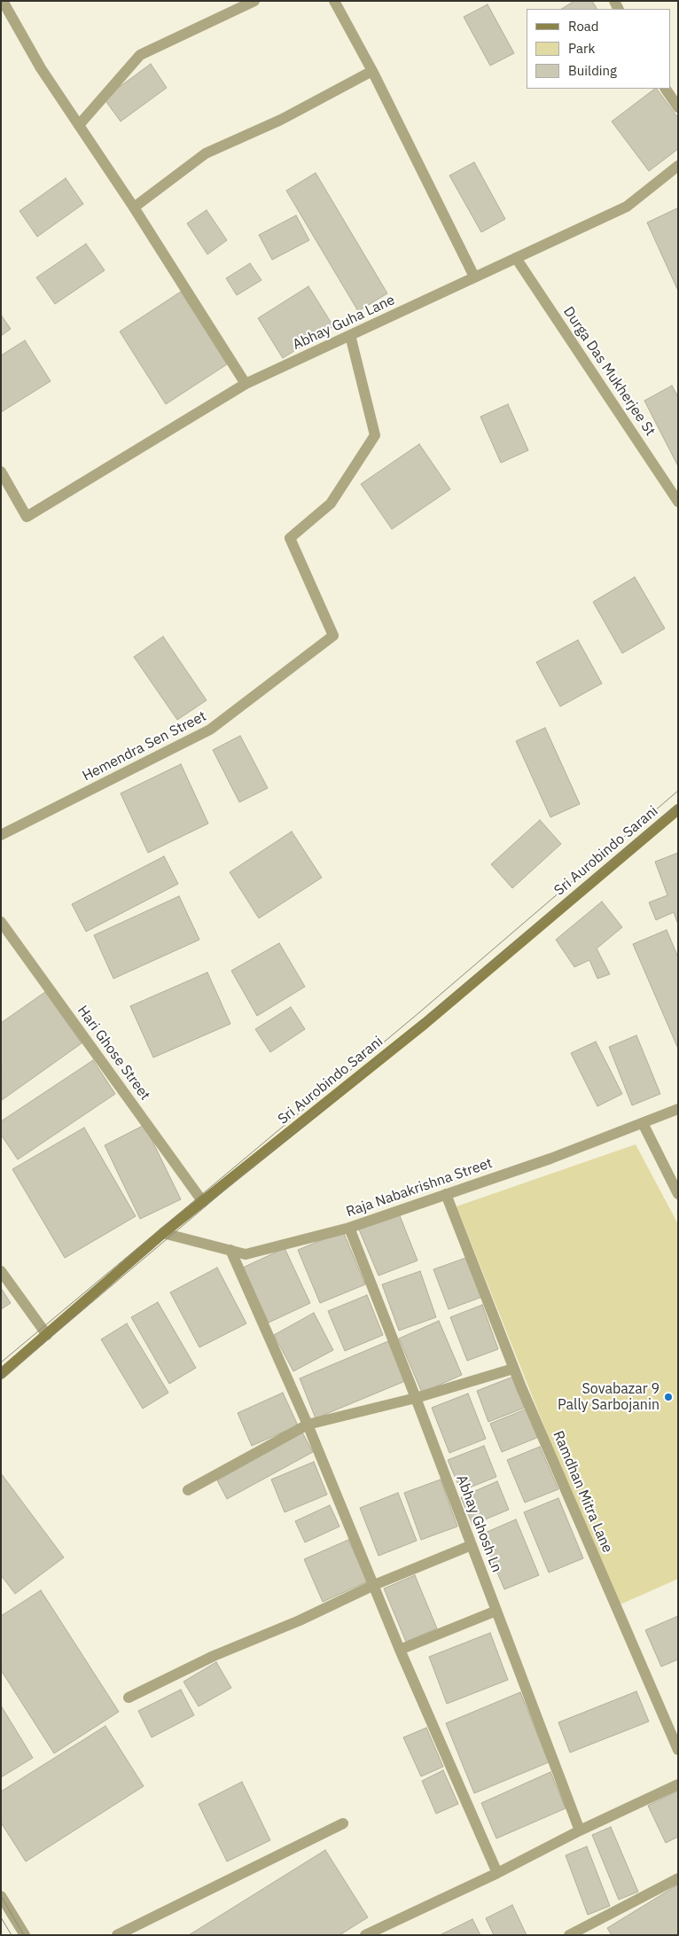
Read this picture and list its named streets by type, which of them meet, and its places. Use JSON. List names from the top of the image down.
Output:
{
  "streets": {
    "main road": ["Sri Aurobindo Sarani"],
    "street": [
      "Abhay Guha Lane",
      "Durga Das Mukherjee St",
      "Hemendra Sen Street",
      "Hari Ghose Street",
      "Raja Nabakrishna Street",
      "Ramdhan Mitra Lane",
      "Abhay Ghosh Ln"
    ]
  },
  "crossings": [
    ["Abhay Guha Lane", "Durga Das Mukherjee St"],
    ["Abhay Guha Lane", "Hemendra Sen Street"],
    ["Sri Aurobindo Sarani", "Hari Ghose Street"],
    ["Sri Aurobindo Sarani", "Raja Nabakrishna Street"],
    ["Raja Nabakrishna Street", "Ramdhan Mitra Lane"],
    ["Raja Nabakrishna Street", "Abhay Ghosh Ln"]
  ],
  "places": ["Sovabazar 9 Pally Sarbojanin"],
  "legend": ["Road", "Park", "Building"]
}
